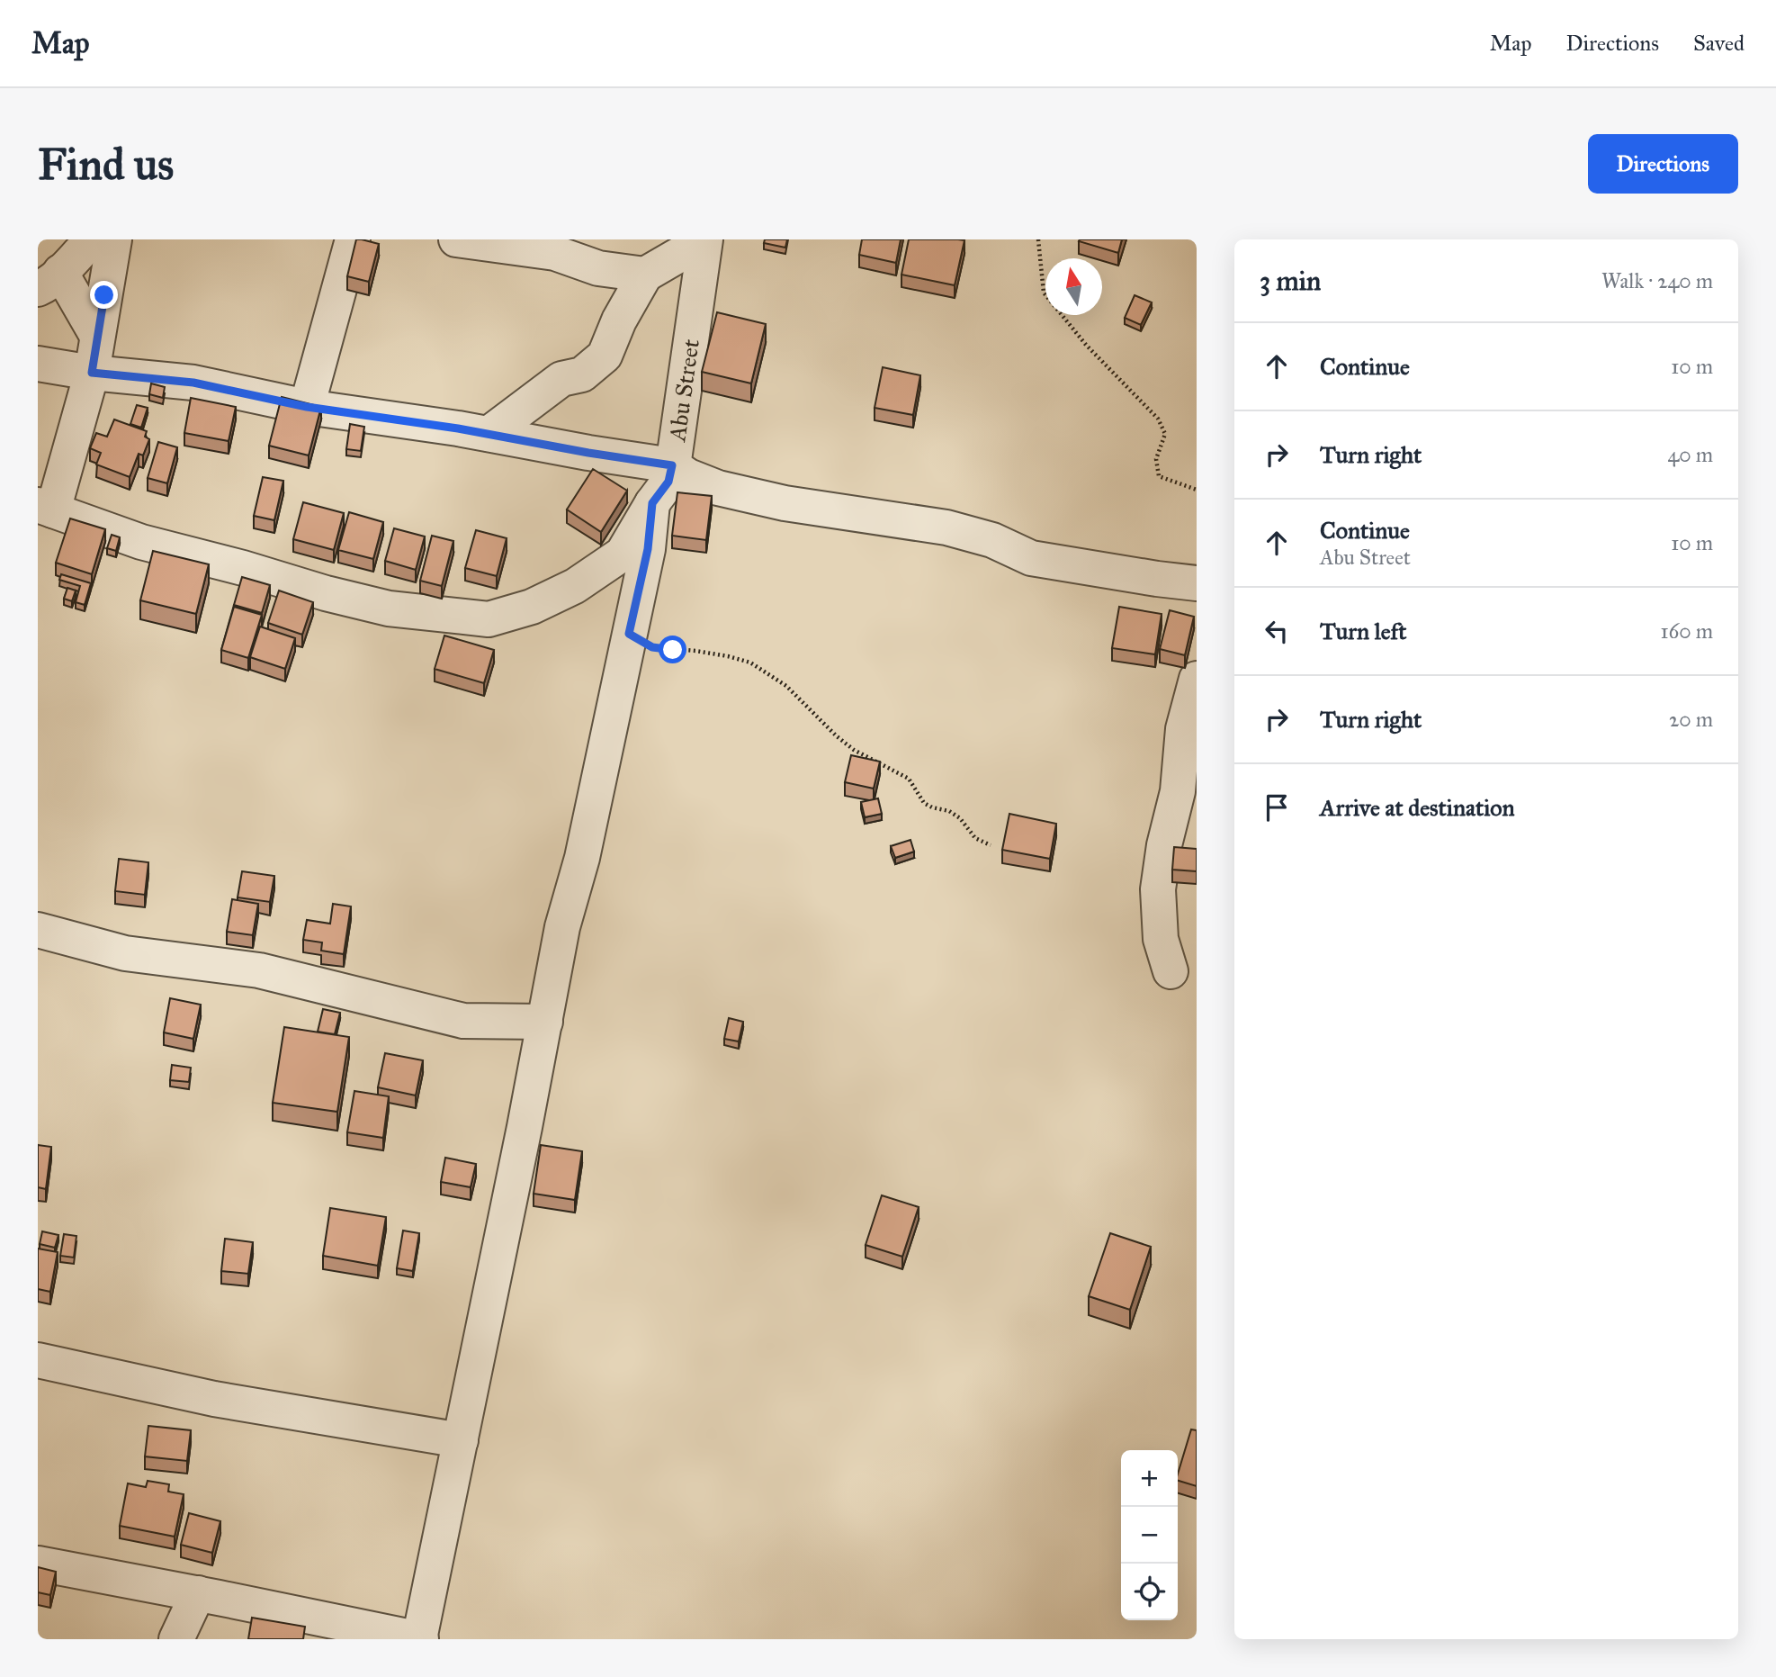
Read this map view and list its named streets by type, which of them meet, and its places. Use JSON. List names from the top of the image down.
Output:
{
  "streets": {
    "street": ["Abu Street"]
  },
  "north": "top",
  "page": {
    "header": "Map",
    "nav": ["Map", "Directions", "Saved"],
    "buttons": "Directions",
    "title": "Find us",
    "heading": ["3 min", "Walk · 240 m"],
    "list": [
      ["Continue", "10 m"],
      ["Turn right", "40 m"],
      ["Continue", "Abu Street", "10 m"],
      ["Turn left", "160 m"],
      ["Turn right", "20 m"],
      "Arrive at destination"
    ],
    "map_buttons": ["+", "−"]
  }
}
